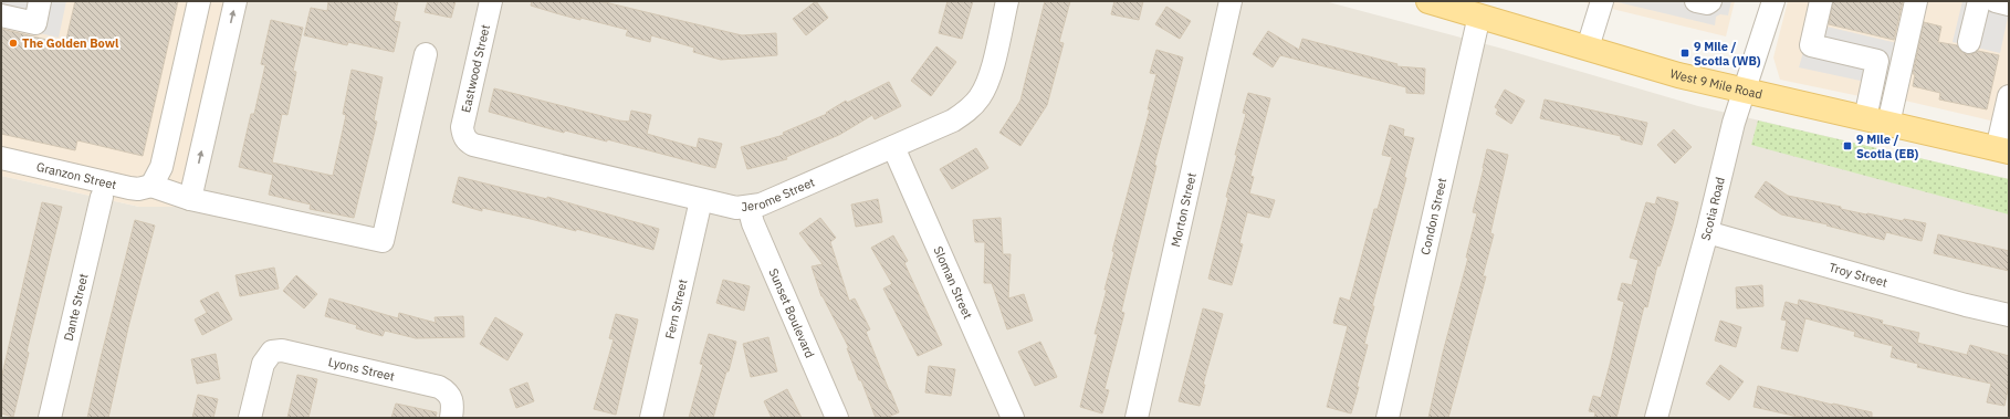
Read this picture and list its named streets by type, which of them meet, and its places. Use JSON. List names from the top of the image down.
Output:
{
  "streets": {
    "main road": ["West 9 Mile Road"],
    "street": [
      "Eastwood Street",
      "Granzon Street",
      "Jerome Street",
      "Morton Street",
      "Scotia Road",
      "Condon Street",
      "Troy Street",
      "Sloman Street",
      "Dante Street",
      "Fern Street",
      "Sunset Boulevard",
      "Lyons Street"
    ]
  },
  "crossings": [
    ["Eastwood Street", "Jerome Street"],
    ["West 9 Mile Road", "Scotia Road"],
    ["West 9 Mile Road", "Condon Street"],
    ["Jerome Street", "Sloman Street"],
    ["Jerome Street", "Fern Street"],
    ["Jerome Street", "Sunset Boulevard"],
    ["Scotia Road", "Troy Street"]
  ],
  "places": {
    "other": ["The Golden Bowl"],
    "transit": ["9 Mile / Scotia (WB)", "9 Mile / Scotia (EB)"]
  }
}
